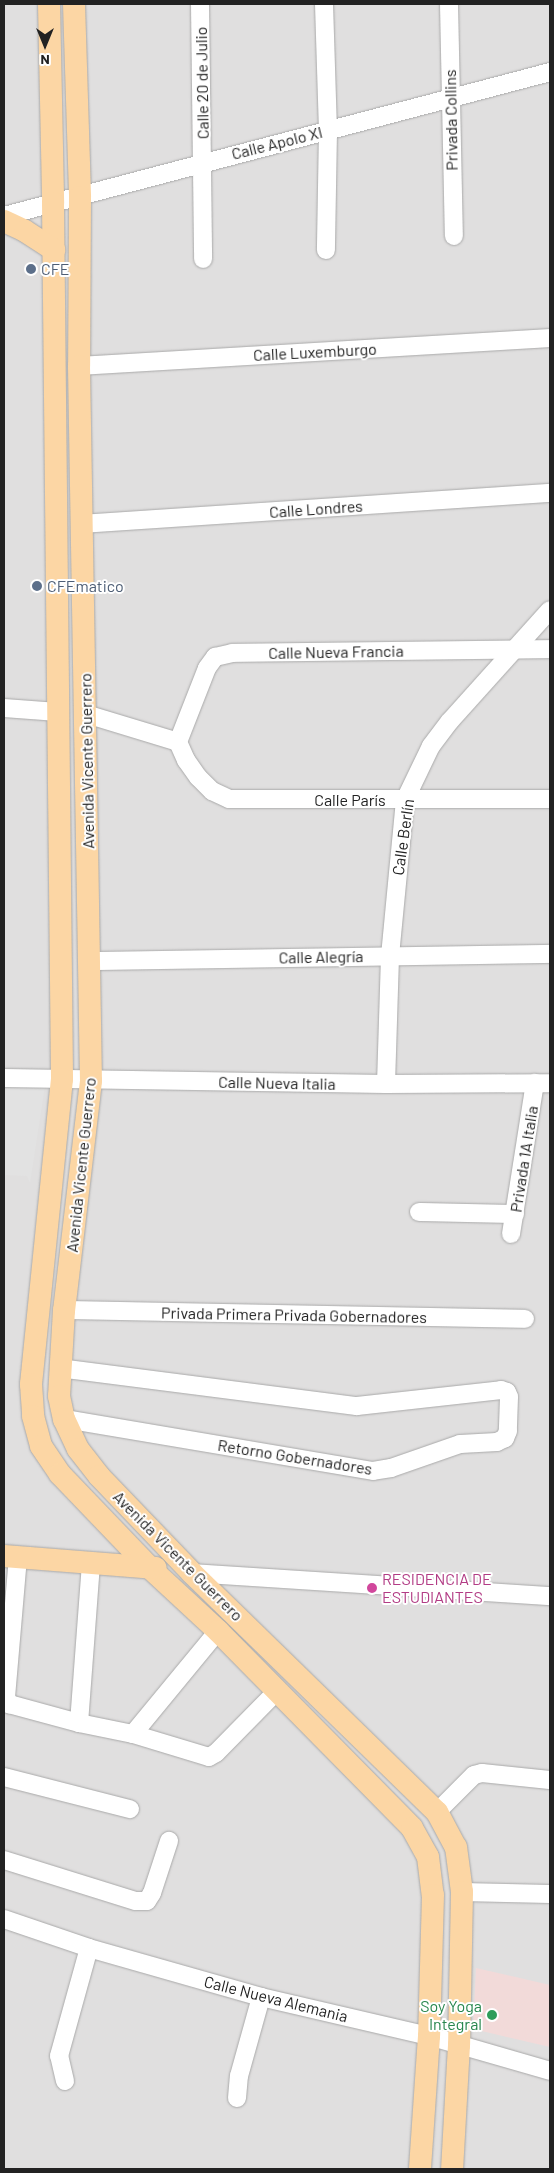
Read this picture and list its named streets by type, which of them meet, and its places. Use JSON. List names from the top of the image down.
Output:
{
  "streets": {
    "main road": ["Avenida Vicente Guerrero"],
    "street": [
      "Calle 20 de Julio",
      "Privada Collins",
      "Calle Apolo XI",
      "Calle Luxemburgo",
      "Calle Londres",
      "Calle Nueva Francia",
      "Calle París",
      "Calle Berlín",
      "Calle Alegría",
      "Calle Nueva Italia",
      "Privada 1A Italia",
      "Privada Primera Privada Gobernadores",
      "Retorno Gobernadores",
      "Calle Nueva Alemania"
    ]
  },
  "crossings": [
    ["Calle 20 de Julio", "Calle Apolo XI"],
    ["Privada Collins", "Calle Apolo XI"],
    ["Calle Apolo XI", "Avenida Vicente Guerrero"],
    ["Calle Luxemburgo", "Avenida Vicente Guerrero"],
    ["Calle Londres", "Avenida Vicente Guerrero"],
    ["Calle Nueva Francia", "Calle París"],
    ["Calle Nueva Francia", "Calle Berlín"],
    ["Avenida Vicente Guerrero", "Calle Alegría"],
    ["Avenida Vicente Guerrero", "Calle Nueva Italia"],
    ["Avenida Vicente Guerrero", "Privada Primera Privada Gobernadores"],
    ["Avenida Vicente Guerrero", "Retorno Gobernadores"],
    ["Avenida Vicente Guerrero", "Calle Nueva Alemania"],
    ["Calle París", "Calle Berlín"],
    ["Calle Berlín", "Calle Alegría"],
    ["Calle Berlín", "Calle Nueva Italia"],
    ["Calle Nueva Italia", "Privada 1A Italia"]
  ],
  "places": [
    "CFE",
    "CFEmatico",
    "RESIDENCIA DE ESTUDIANTES",
    "Soy Yoga Integral"
  ],
  "north": "bottom"
}
